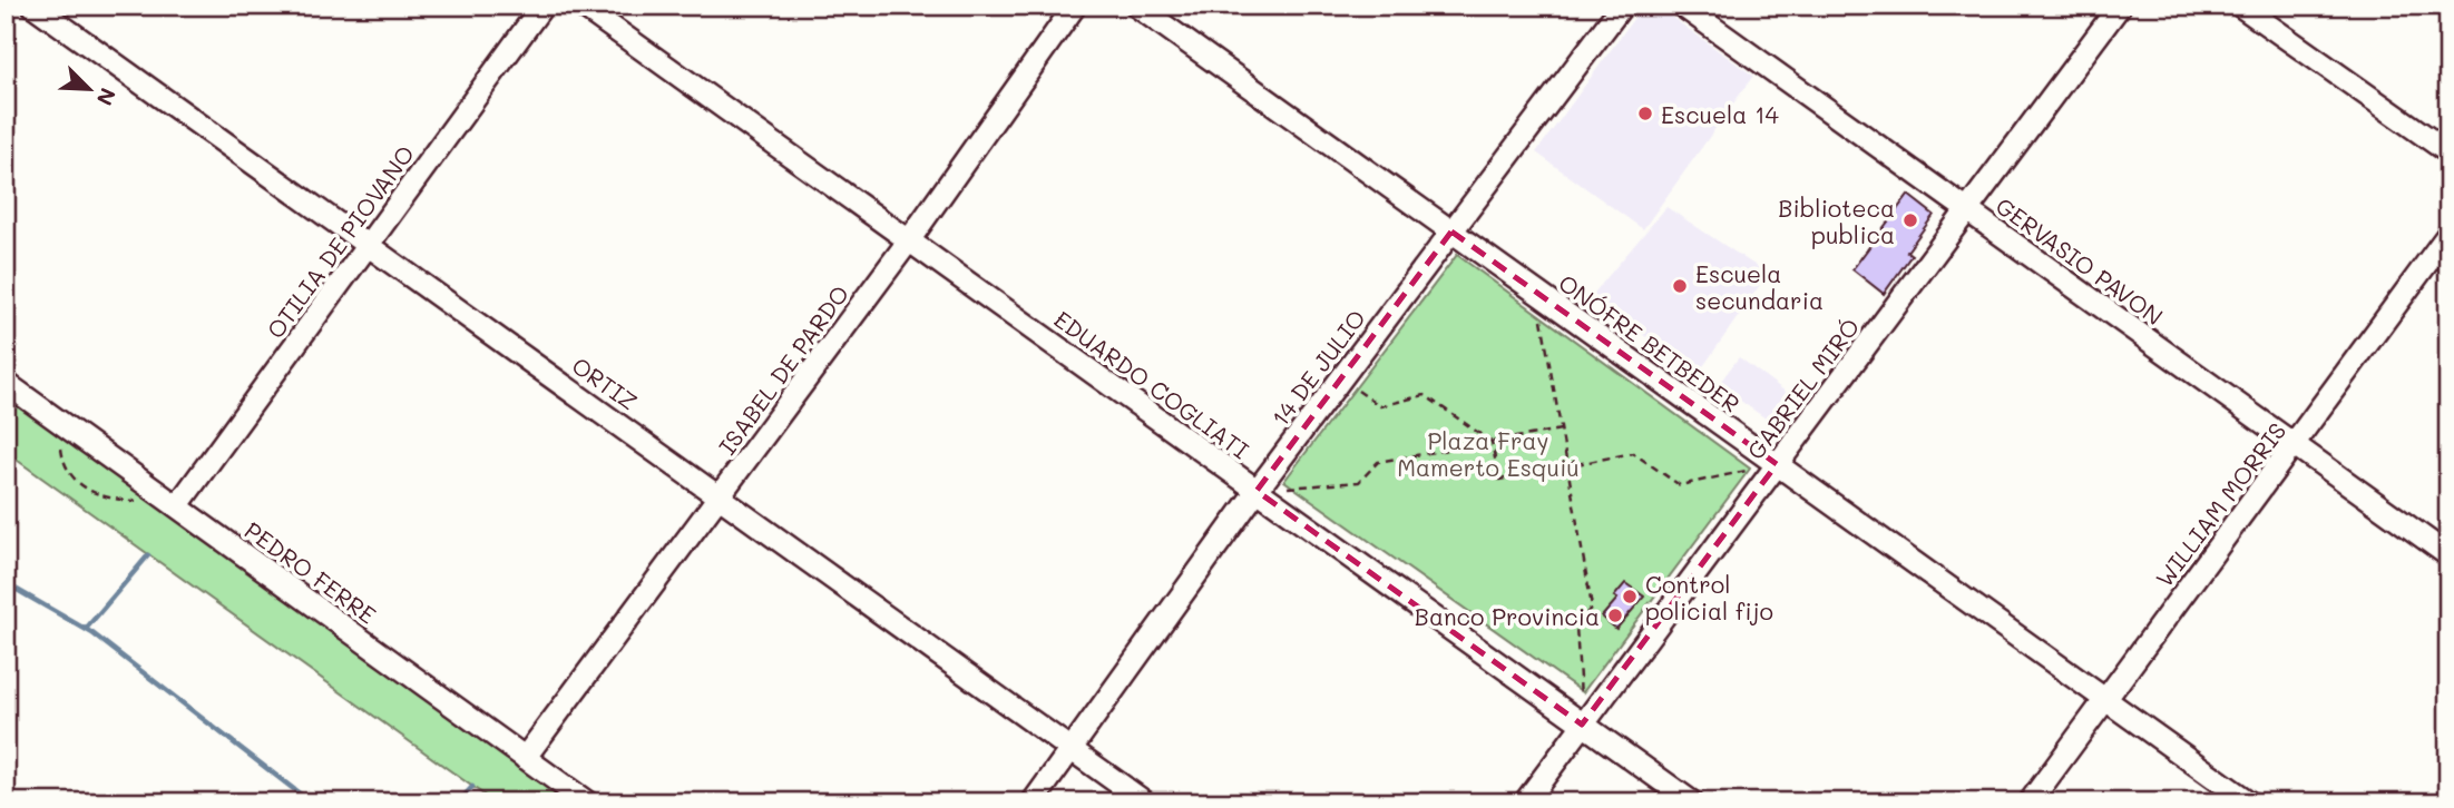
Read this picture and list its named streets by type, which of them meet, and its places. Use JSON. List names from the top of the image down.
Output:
{
  "streets": {
    "street": [
      "OTILIA DE PIOVANO",
      "GERVASIO PAVON",
      "ONÓFRE BETBEDER",
      "14 DE JULIO",
      "ISABEL DE PARDO",
      "ORTIZ",
      "EDUARDO COGLIATI",
      "GABRIEL MIRÓ",
      "WILLIAM MORRIS",
      "PEDRO FERRE"
    ]
  },
  "crossings": [
    ["OTILIA DE PIOVANO", "ORTIZ"],
    ["OTILIA DE PIOVANO", "PEDRO FERRE"],
    ["GERVASIO PAVON", "GABRIEL MIRÓ"],
    ["GERVASIO PAVON", "WILLIAM MORRIS"],
    ["ONÓFRE BETBEDER", "14 DE JULIO"],
    ["ONÓFRE BETBEDER", "GABRIEL MIRÓ"],
    ["ONÓFRE BETBEDER", "WILLIAM MORRIS"],
    ["14 DE JULIO", "ORTIZ"],
    ["14 DE JULIO", "EDUARDO COGLIATI"],
    ["ISABEL DE PARDO", "ORTIZ"],
    ["ISABEL DE PARDO", "EDUARDO COGLIATI"],
    ["ISABEL DE PARDO", "PEDRO FERRE"],
    ["EDUARDO COGLIATI", "GABRIEL MIRÓ"]
  ],
  "parks": ["Plaza Fray Mamerto Esquiú"],
  "places": [
    "Escuela 14",
    "Biblioteca publica",
    "Escuela secundaria",
    "Control policial fijo",
    "Banco Provincia"
  ],
  "north": "bottom right"
}
